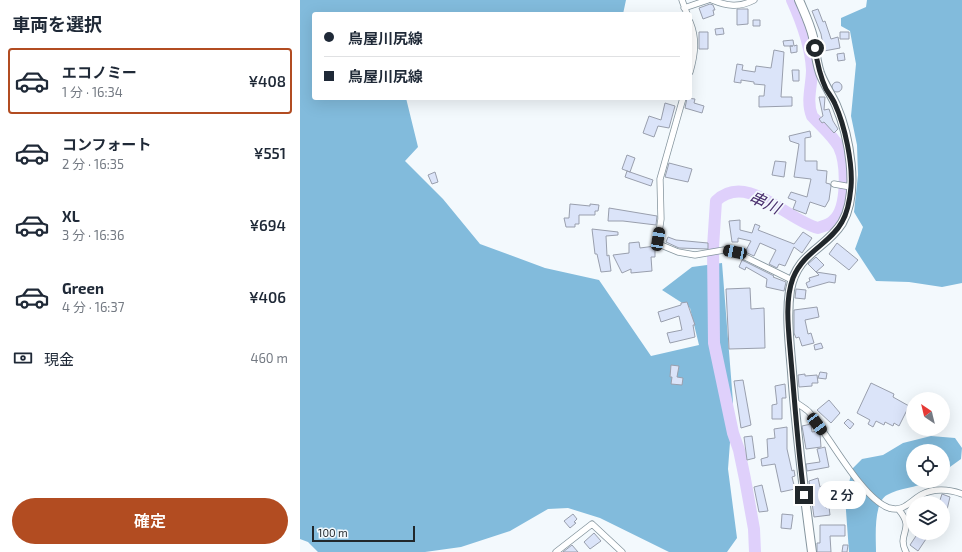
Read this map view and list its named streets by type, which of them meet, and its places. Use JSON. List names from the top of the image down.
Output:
{
  "water": ["串川"],
  "scale_bar": "100 m",
  "north": "top left",
  "page": {
    "heading": "車両を選択",
    "banner": ["鳥屋川尻線", "鳥屋川尻線"],
    "list": [
      {
        "name": "エコノミー",
        "note": "1 分 · 16:34",
        "value": "¥408"
      },
      {
        "name": "コンフォート",
        "note": "2 分 · 16:35",
        "value": "¥551"
      },
      {
        "name": "XL",
        "note": "3 分 · 16:36",
        "value": "¥694"
      },
      {
        "name": "Green",
        "note": "4 分 · 16:37",
        "value": "¥406"
      }
    ],
    "pay": ["現金", "460 m"],
    "bubble": "2 分",
    "buttons": "確定",
    "scale": "100 m"
  }
}
